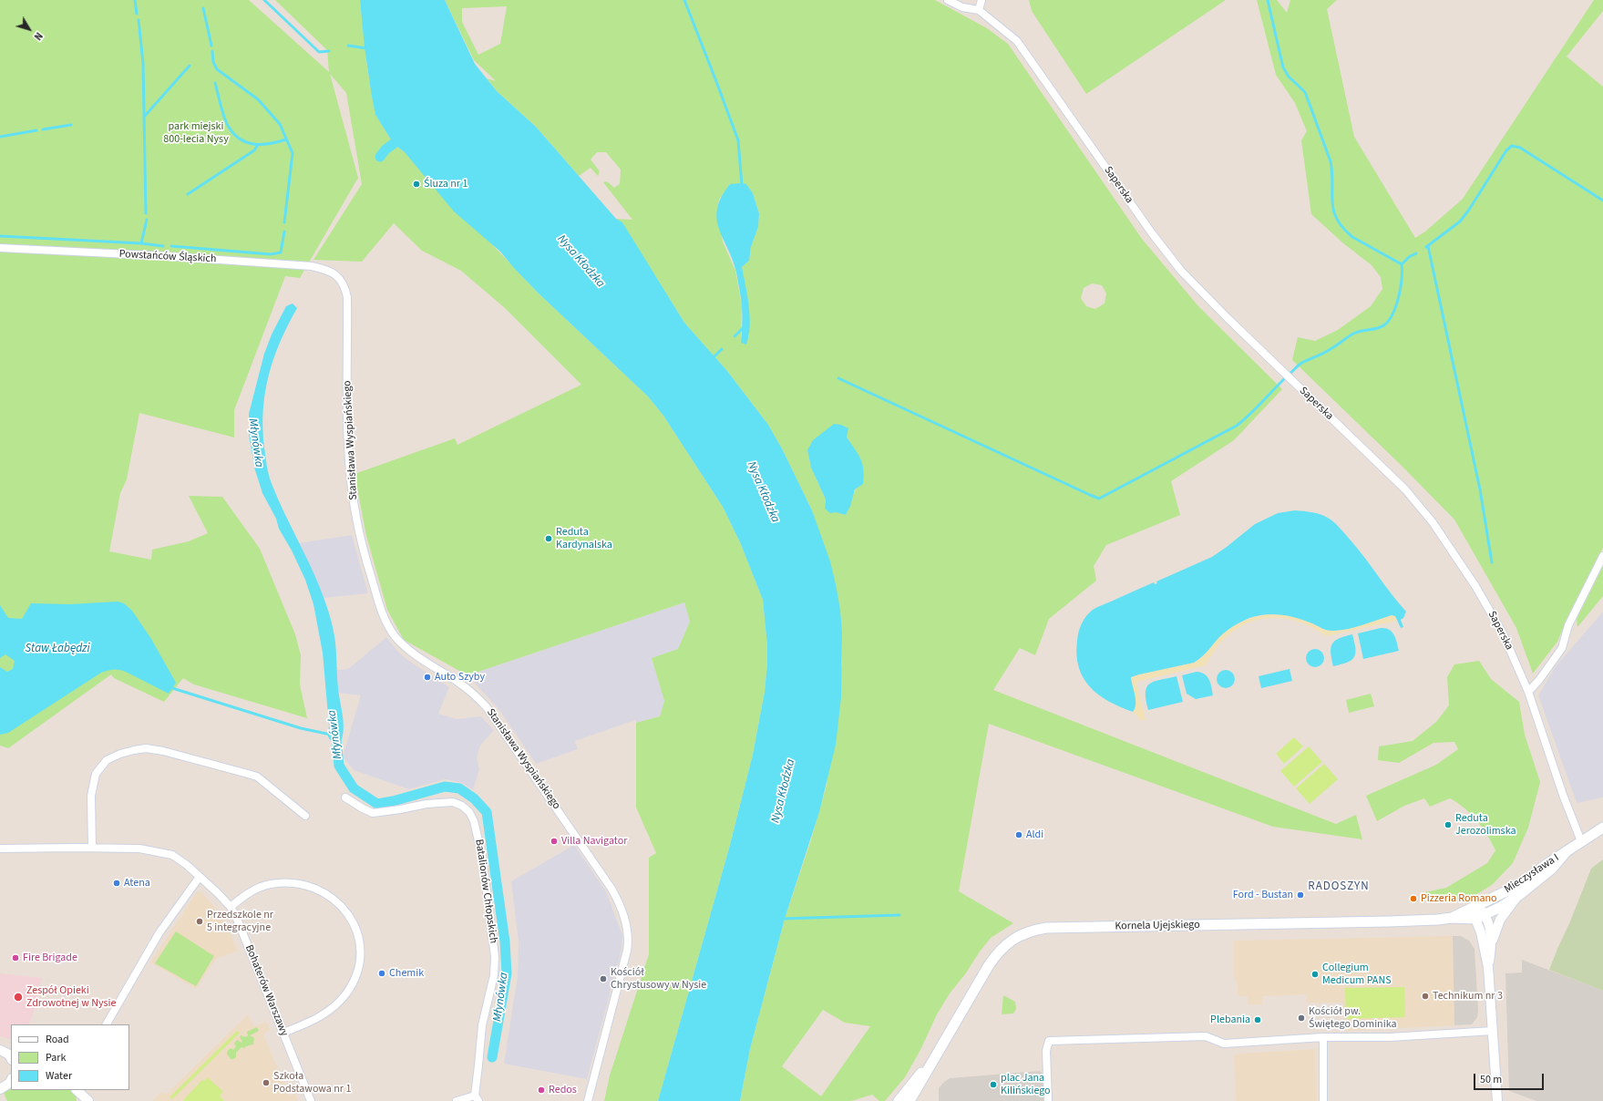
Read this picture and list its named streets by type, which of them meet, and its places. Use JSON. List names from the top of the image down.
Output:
{
  "streets": {
    "main road": ["Mieczysława I", "Kornela Ujejskiego"],
    "street": [
      "Saperska",
      "Powstańców Śląskich",
      "Stanisława Wyspiańskiego",
      "Batalionów Chłopskich",
      "Bohaterów Warszawy"
    ]
  },
  "crossings": [
    ["Saperska", "Mieczysława I"],
    ["Powstańców Śląskich", "Stanisława Wyspiańskiego"],
    ["Mieczysława I", "Kornela Ujejskiego"]
  ],
  "districts": ["RADOSZYN"],
  "water": ["Nysa Kłodzka", "Młynówka", "Staw Łabędzi"],
  "parks": ["park miejski 800-lecia Nysy"],
  "places": [
    "Śluza nr 1",
    "Reduta Kardynalska",
    "Auto Szyby",
    "Reduta Jerozolimska",
    "Aldi",
    "Villa Navigator",
    "Atena",
    "Ford - Bustan",
    "Pizzeria Romano",
    "Przedszkole nr 5 integracyjne",
    "Fire Brigade",
    "Chemik",
    "Collegium Medicum PANS",
    "Kościół Chrystusowy w Nysie",
    "Technikum nr 3",
    "Zespół Opieki Zdrowotnej w Nysie",
    "Kościół pw. Świętego Dominika",
    "Plebania",
    "Szkoła Podstawowa nr 1",
    "plac Jana Kilińskiego",
    "Redos"
  ],
  "legend": ["Road", "Park", "Water"],
  "scale_bar": "50 m",
  "north": "bottom right"
}
